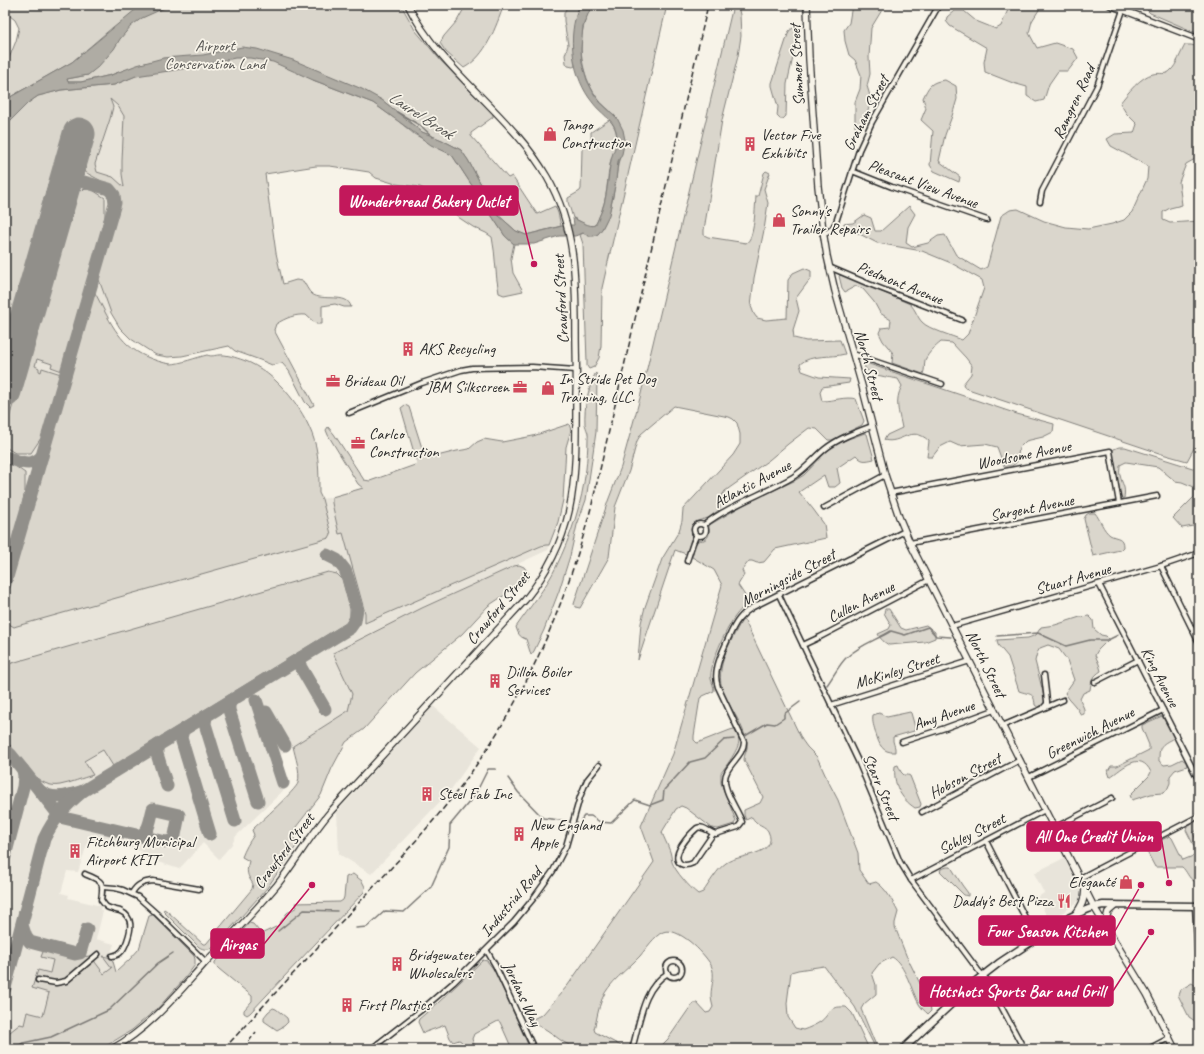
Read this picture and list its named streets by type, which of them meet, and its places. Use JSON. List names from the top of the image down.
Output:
{
  "streets": {
    "main road": ["Summer Street", "Crawford Street", "North Street"],
    "street": [
      "Ramgren Road",
      "Graham Street",
      "Pleasant View Avenue",
      "Piedmont Avenue",
      "Woodsome Avenue",
      "Atlantic Avenue",
      "Sargent Avenue",
      "Morningside Street",
      "Stuart Avenue",
      "Cullen Avenue",
      "McKinley Street",
      "King Avenue",
      "Amy Avenue",
      "Greenwich Avenue",
      "Hobson Street",
      "Starr Street",
      "Schley Street",
      "Industrial Road",
      "Jordans Way"
    ]
  },
  "crossings": [
    ["Summer Street", "Graham Street"],
    ["Summer Street", "Piedmont Avenue"],
    ["Summer Street", "North Street"],
    ["Graham Street", "Pleasant View Avenue"],
    ["Piedmont Avenue", "North Street"],
    ["North Street", "Woodsome Avenue"],
    ["North Street", "Atlantic Avenue"],
    ["North Street", "Sargent Avenue"],
    ["North Street", "Morningside Street"],
    ["North Street", "Stuart Avenue"],
    ["North Street", "Cullen Avenue"],
    ["North Street", "McKinley Street"],
    ["North Street", "Amy Avenue"],
    ["North Street", "Greenwich Avenue"],
    ["North Street", "Hobson Street"],
    ["North Street", "Schley Street"],
    ["Woodsome Avenue", "Sargent Avenue"],
    ["Morningside Street", "Starr Street"],
    ["Stuart Avenue", "King Avenue"],
    ["Cullen Avenue", "Starr Street"],
    ["McKinley Street", "Starr Street"],
    ["King Avenue", "Greenwich Avenue"],
    ["Starr Street", "Schley Street"],
    ["Industrial Road", "Jordans Way"]
  ],
  "water": ["Laurel Brook"],
  "parks": ["Airport Conservation Land"],
  "places": {
    "shop": [
      "Tango Construction",
      "Sonny's Trailer Repairs",
      "In Stride Pet Dog Training, LLC.",
      "Eleganté"
    ],
    "building": [
      "Vector Five Exhibits",
      "AKS Recycling",
      "Dillon Boiler Services",
      "Steel Fab Inc",
      "New England Apple",
      "Fitchburg Municipal Airport KFIT",
      "Bridgewater Wholesalers",
      "First Plastics"
    ],
    "other": [
      "Wonderbread Bakery Outlet",
      "All One Credit Union",
      "Airgas",
      "Four Season Kitchen",
      "Hotshots Sports Bar and Grill"
    ],
    "office": ["Brideau Oil", "JBM Silkscreen", "Carlco Construction"],
    "restaurant": ["Daddy's Best Pizza"]
  }
}
